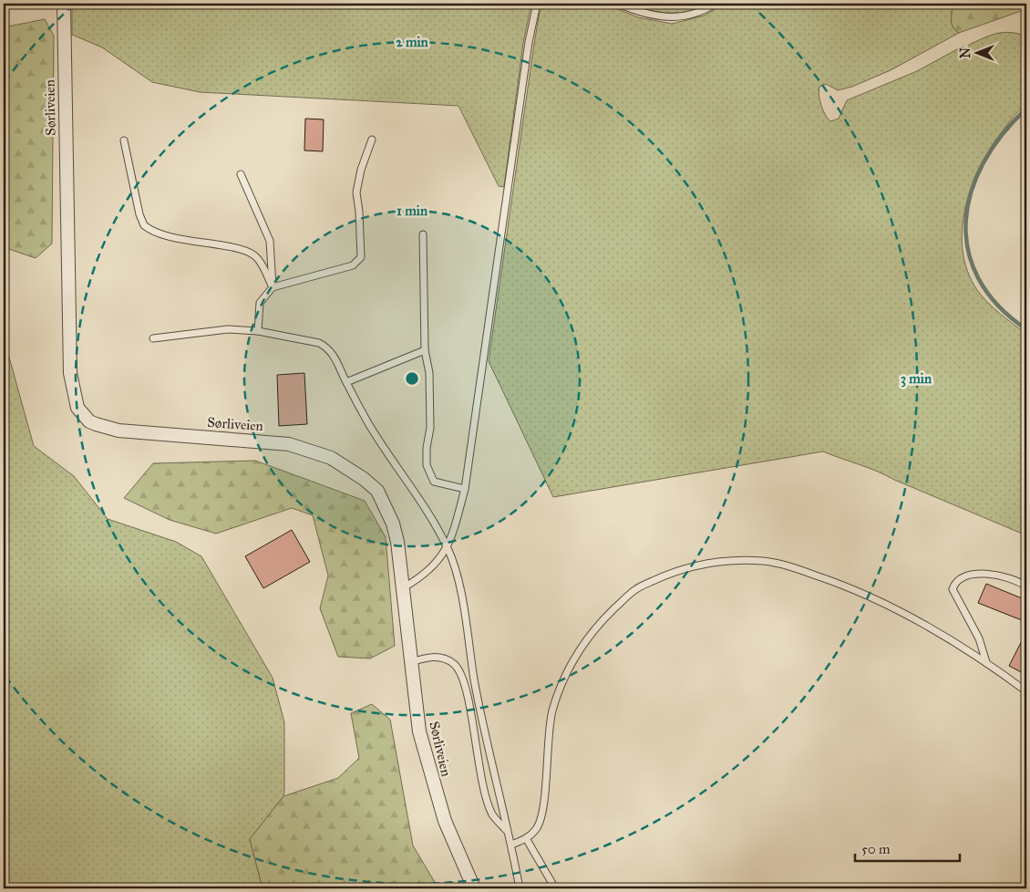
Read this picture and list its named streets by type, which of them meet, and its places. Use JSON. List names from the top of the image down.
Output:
{
  "streets": {
    "street": ["Sørliveien"]
  },
  "scale_bar": "50 m",
  "north": "left",
  "rings": ["2 min", "1 min", "3 min"]
}
